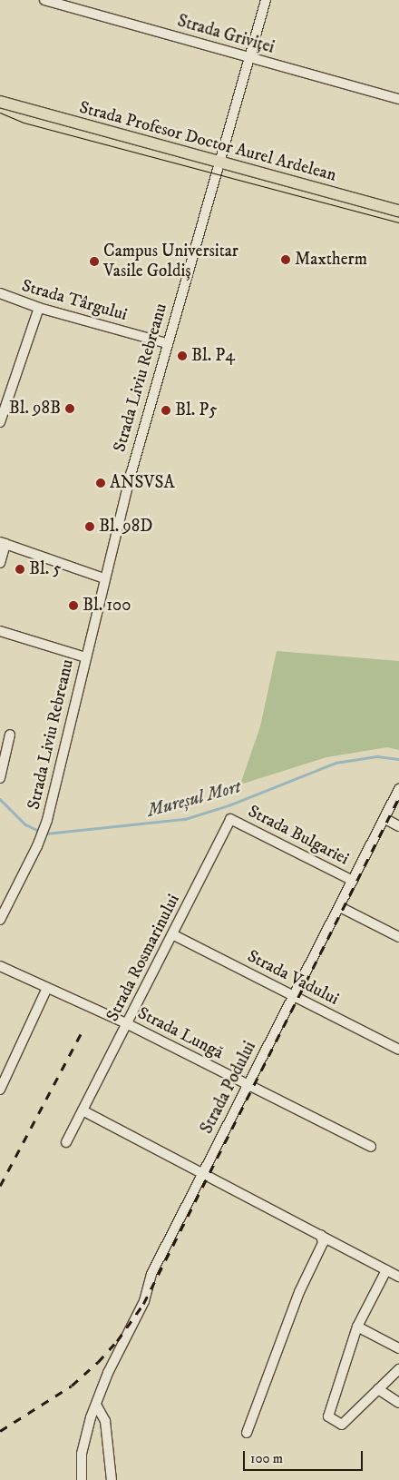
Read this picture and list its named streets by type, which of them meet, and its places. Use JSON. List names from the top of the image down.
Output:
{
  "streets": {
    "main road": ["Strada Profesor Doctor Aurel Ardelean"],
    "street": [
      "Strada Griviței",
      "Strada Târgului",
      "Strada Liviu Rebreanu",
      "Strada Bulgariei",
      "Strada Rosmarinului",
      "Strada Vadului",
      "Strada Lungă",
      "Strada Podului"
    ]
  },
  "crossings": [
    ["Strada Griviței", "Strada Liviu Rebreanu"],
    ["Strada Profesor Doctor Aurel Ardelean", "Strada Liviu Rebreanu"],
    ["Strada Târgului", "Strada Liviu Rebreanu"],
    ["Strada Bulgariei", "Strada Rosmarinului"],
    ["Strada Bulgariei", "Strada Podului"],
    ["Strada Rosmarinului", "Strada Vadului"],
    ["Strada Rosmarinului", "Strada Lungă"],
    ["Strada Vadului", "Strada Podului"],
    ["Strada Lungă", "Strada Podului"]
  ],
  "water": ["Mureșul Mort"],
  "places": [
    "Maxtherm",
    "Campus Universitar Vasile Goldiș",
    "Bl. P4",
    "Bl. 98B",
    "Bl. P5",
    "ANSVSA",
    "Bl. 98D",
    "Bl. 5",
    "Bl. 100"
  ],
  "scale_bar": "100 m"
}
